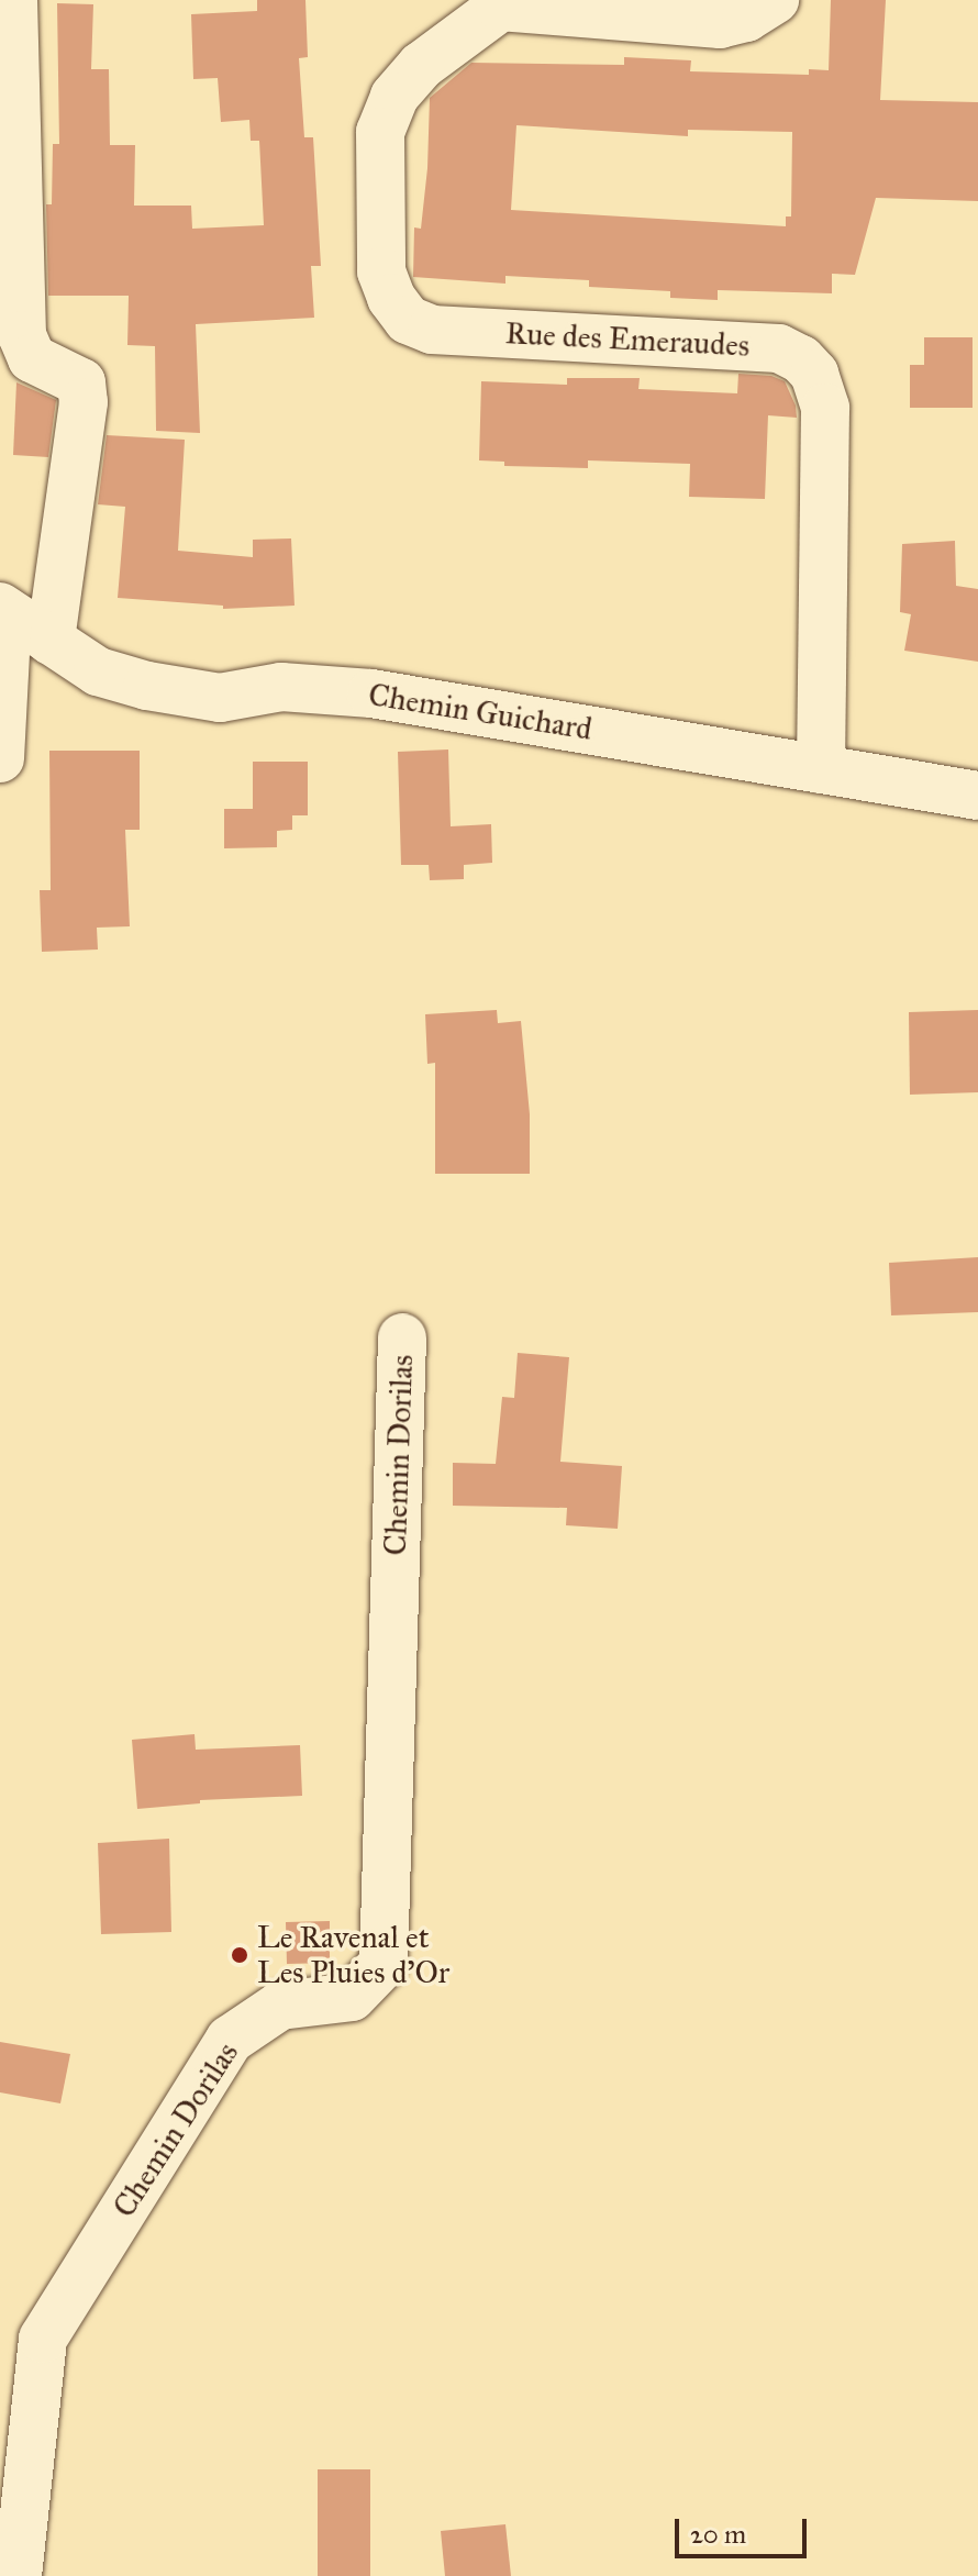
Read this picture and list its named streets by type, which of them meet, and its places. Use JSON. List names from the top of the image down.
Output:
{
  "streets": {
    "street": ["Rue des Emeraudes", "Chemin Guichard", "Chemin Dorilas"]
  },
  "crossings": [
    ["Rue des Emeraudes", "Chemin Guichard"]
  ],
  "places": ["Le Ravenal et Les Pluies d'Or"],
  "scale_bar": "20 m"
}
